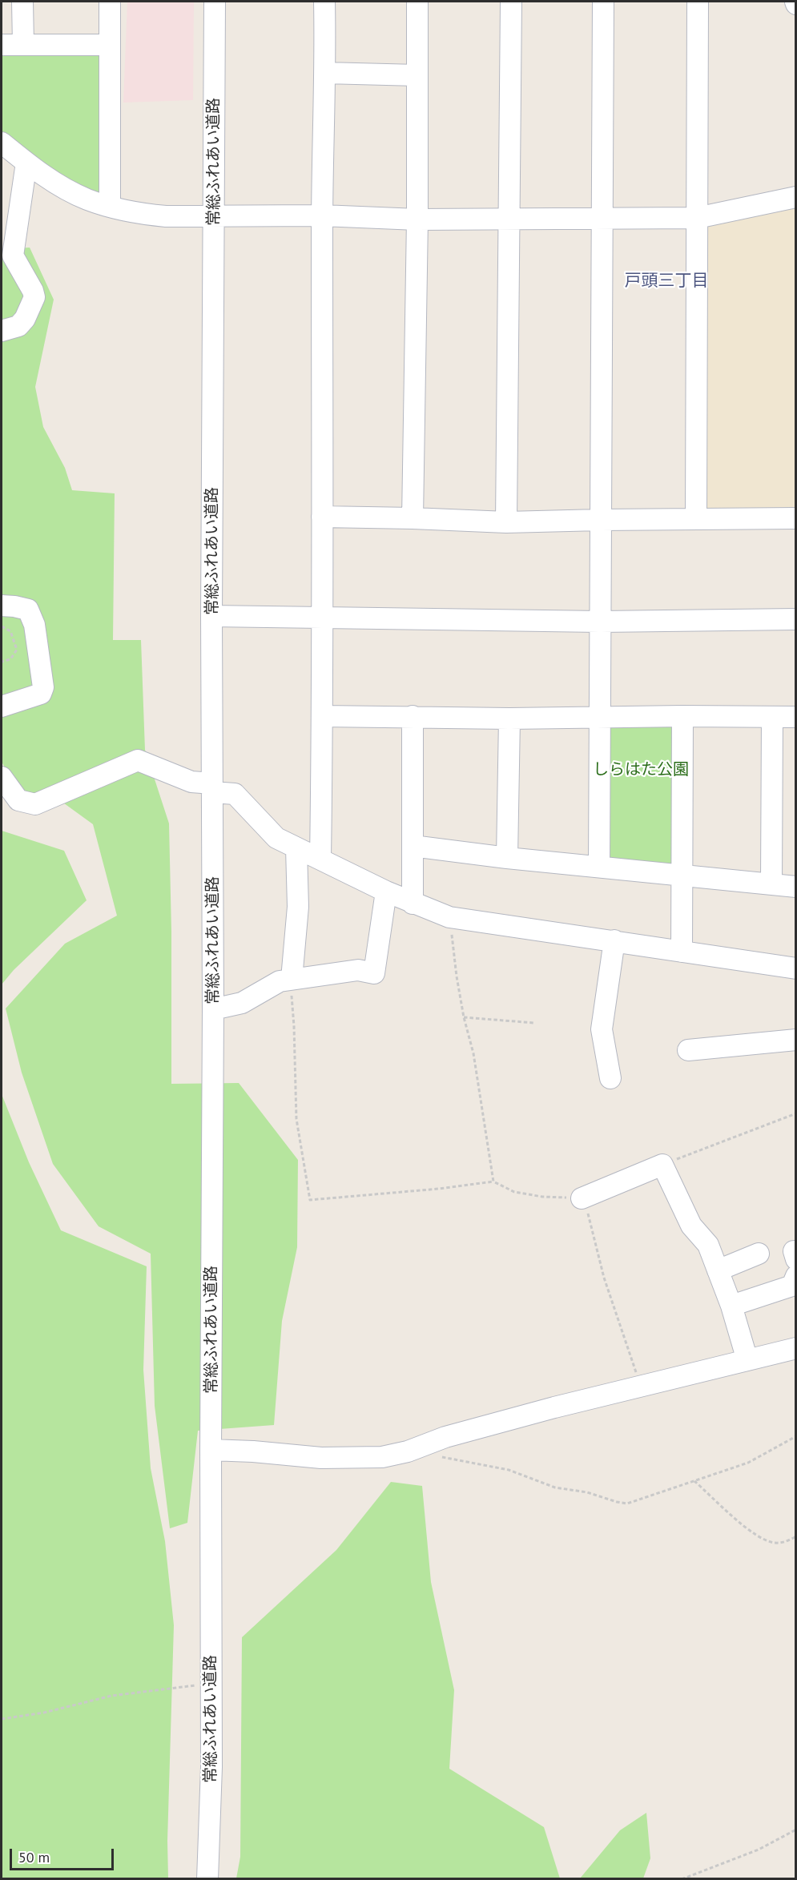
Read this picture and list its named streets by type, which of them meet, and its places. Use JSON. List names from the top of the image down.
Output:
{
  "streets": {
    "street": ["常総ふれあい道路"]
  },
  "districts": ["戸頭三丁目"],
  "parks": ["しらはた公園"],
  "scale_bar": "50 m"
}
